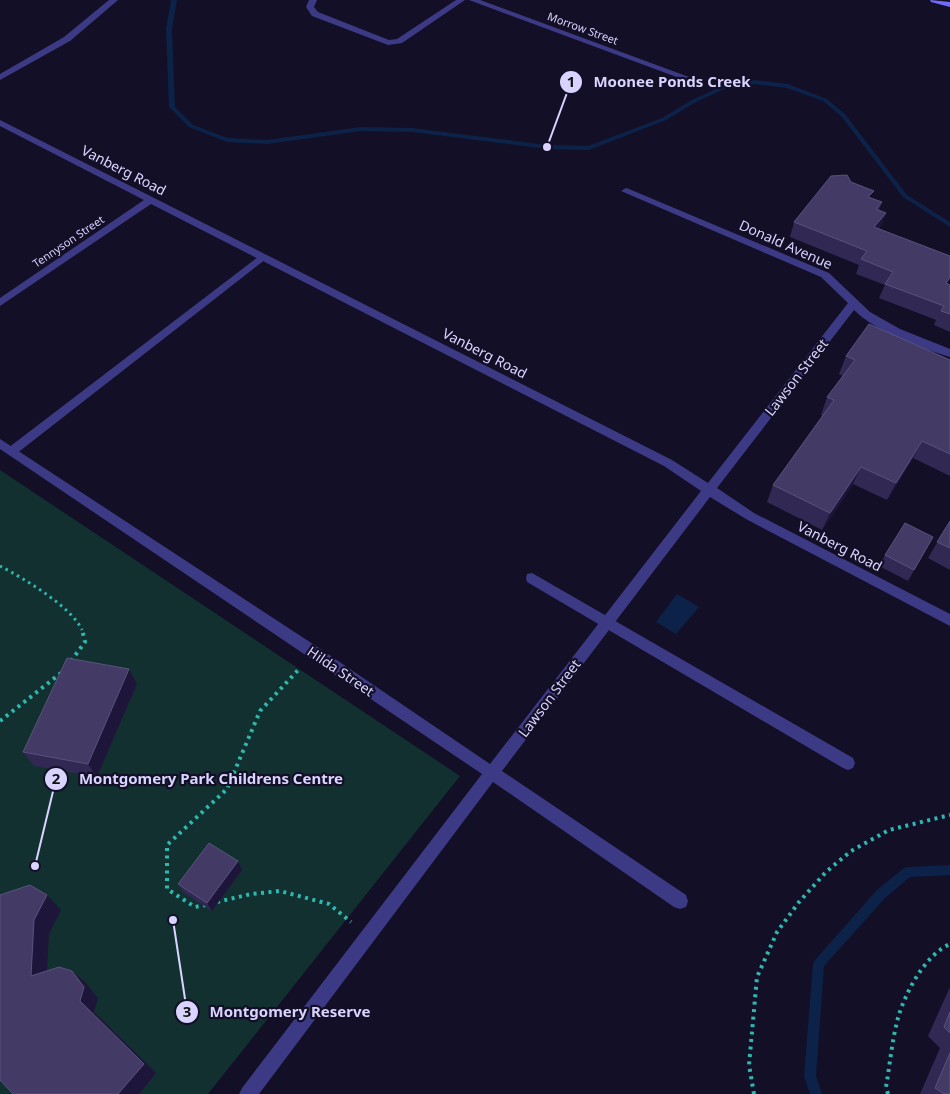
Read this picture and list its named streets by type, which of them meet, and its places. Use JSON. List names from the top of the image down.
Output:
{
  "streets": {
    "street": [
      "Morrow Street",
      "Vanberg Road",
      "Tennyson Street",
      "Donald Avenue",
      "Lawson Street",
      "Hilda Street"
    ]
  },
  "crossings": [
    ["Vanberg Road", "Tennyson Street"],
    ["Vanberg Road", "Lawson Street"],
    ["Donald Avenue", "Lawson Street"],
    ["Lawson Street", "Hilda Street"]
  ],
  "places": ["Moonee Ponds Creek", "Montgomery Park Childrens Centre", "Montgomery Reserve"]
}
